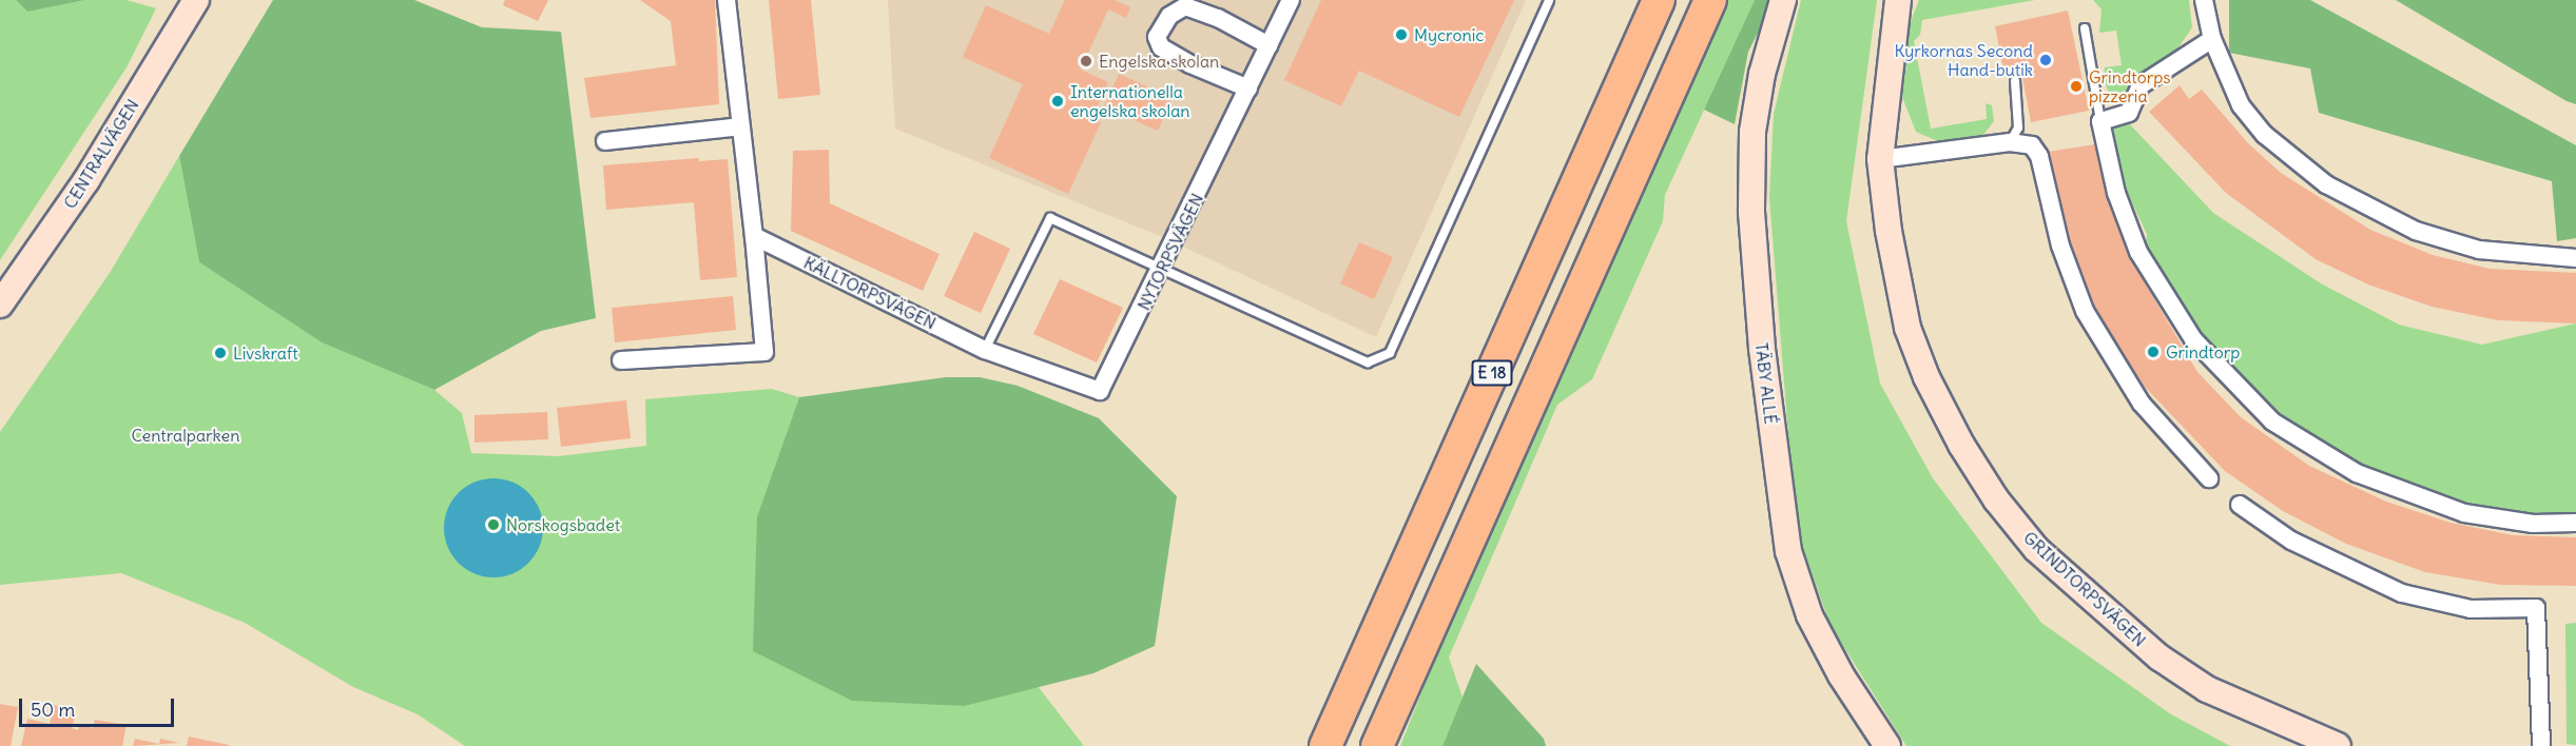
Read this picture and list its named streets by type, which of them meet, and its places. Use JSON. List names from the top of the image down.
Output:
{
  "streets": {
    "highway": ["E 18"],
    "street": [
      "CENTRALVÄGEN",
      "NYTORPSVÄGEN",
      "KÄLLTORPSVÄGEN",
      "TÄBY ALLÉ",
      "GRINDTORPSVÄGEN"
    ]
  },
  "crossings": [
    ["NYTORPSVÄGEN", "KÄLLTORPSVÄGEN"]
  ],
  "parks": ["Centralparken"],
  "places": [
    "Mycronic",
    "Kyrkornas Second Hand-butik",
    "Engelska skolan",
    "Grindtorps pizzeria",
    "Internationella engelska skolan",
    "Grindtorp",
    "Livskraft",
    "Norskogsbadet"
  ],
  "scale_bar": "50 m"
}
